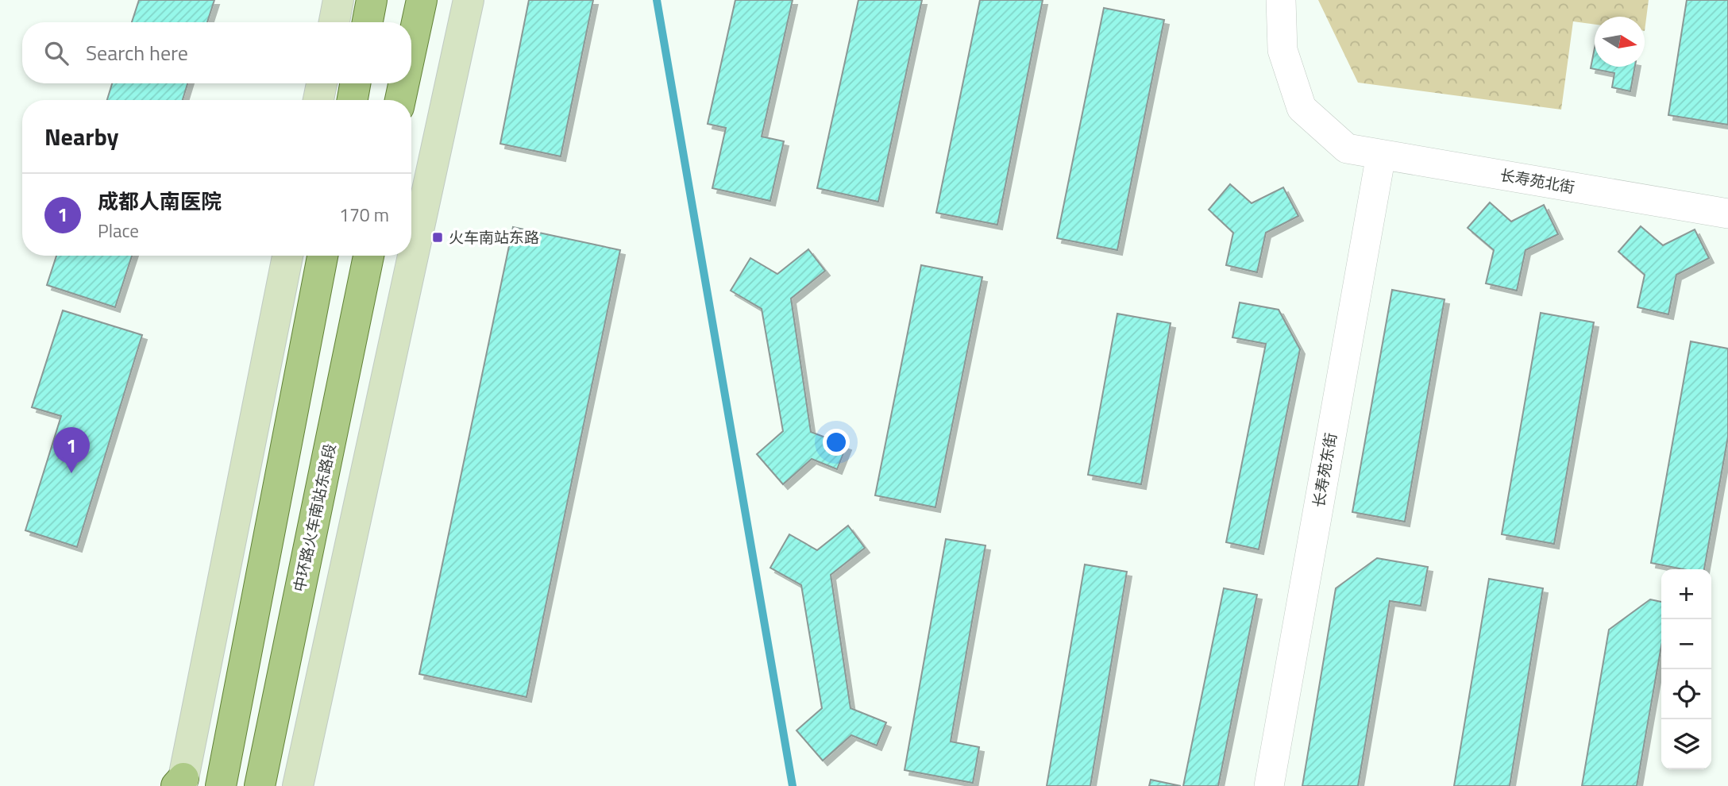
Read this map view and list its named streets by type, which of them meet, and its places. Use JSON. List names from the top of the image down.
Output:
{
  "streets": {
    "main road": ["中环路火车南站东路段"],
    "street": ["长寿苑北街", "长寿苑东街"]
  },
  "crossings": [
    ["长寿苑北街", "长寿苑东街"]
  ],
  "places": {
    "transit": ["火车南站东路"]
  },
  "north": "right",
  "page": {
    "search": "Search here",
    "heading": "Nearby",
    "list": [
      {
        "mark": "1",
        "name": "成都人南医院",
        "note": "Place",
        "value": "170 m"
      }
    ],
    "pins": "1",
    "map_buttons": ["+", "−"]
  }
}
